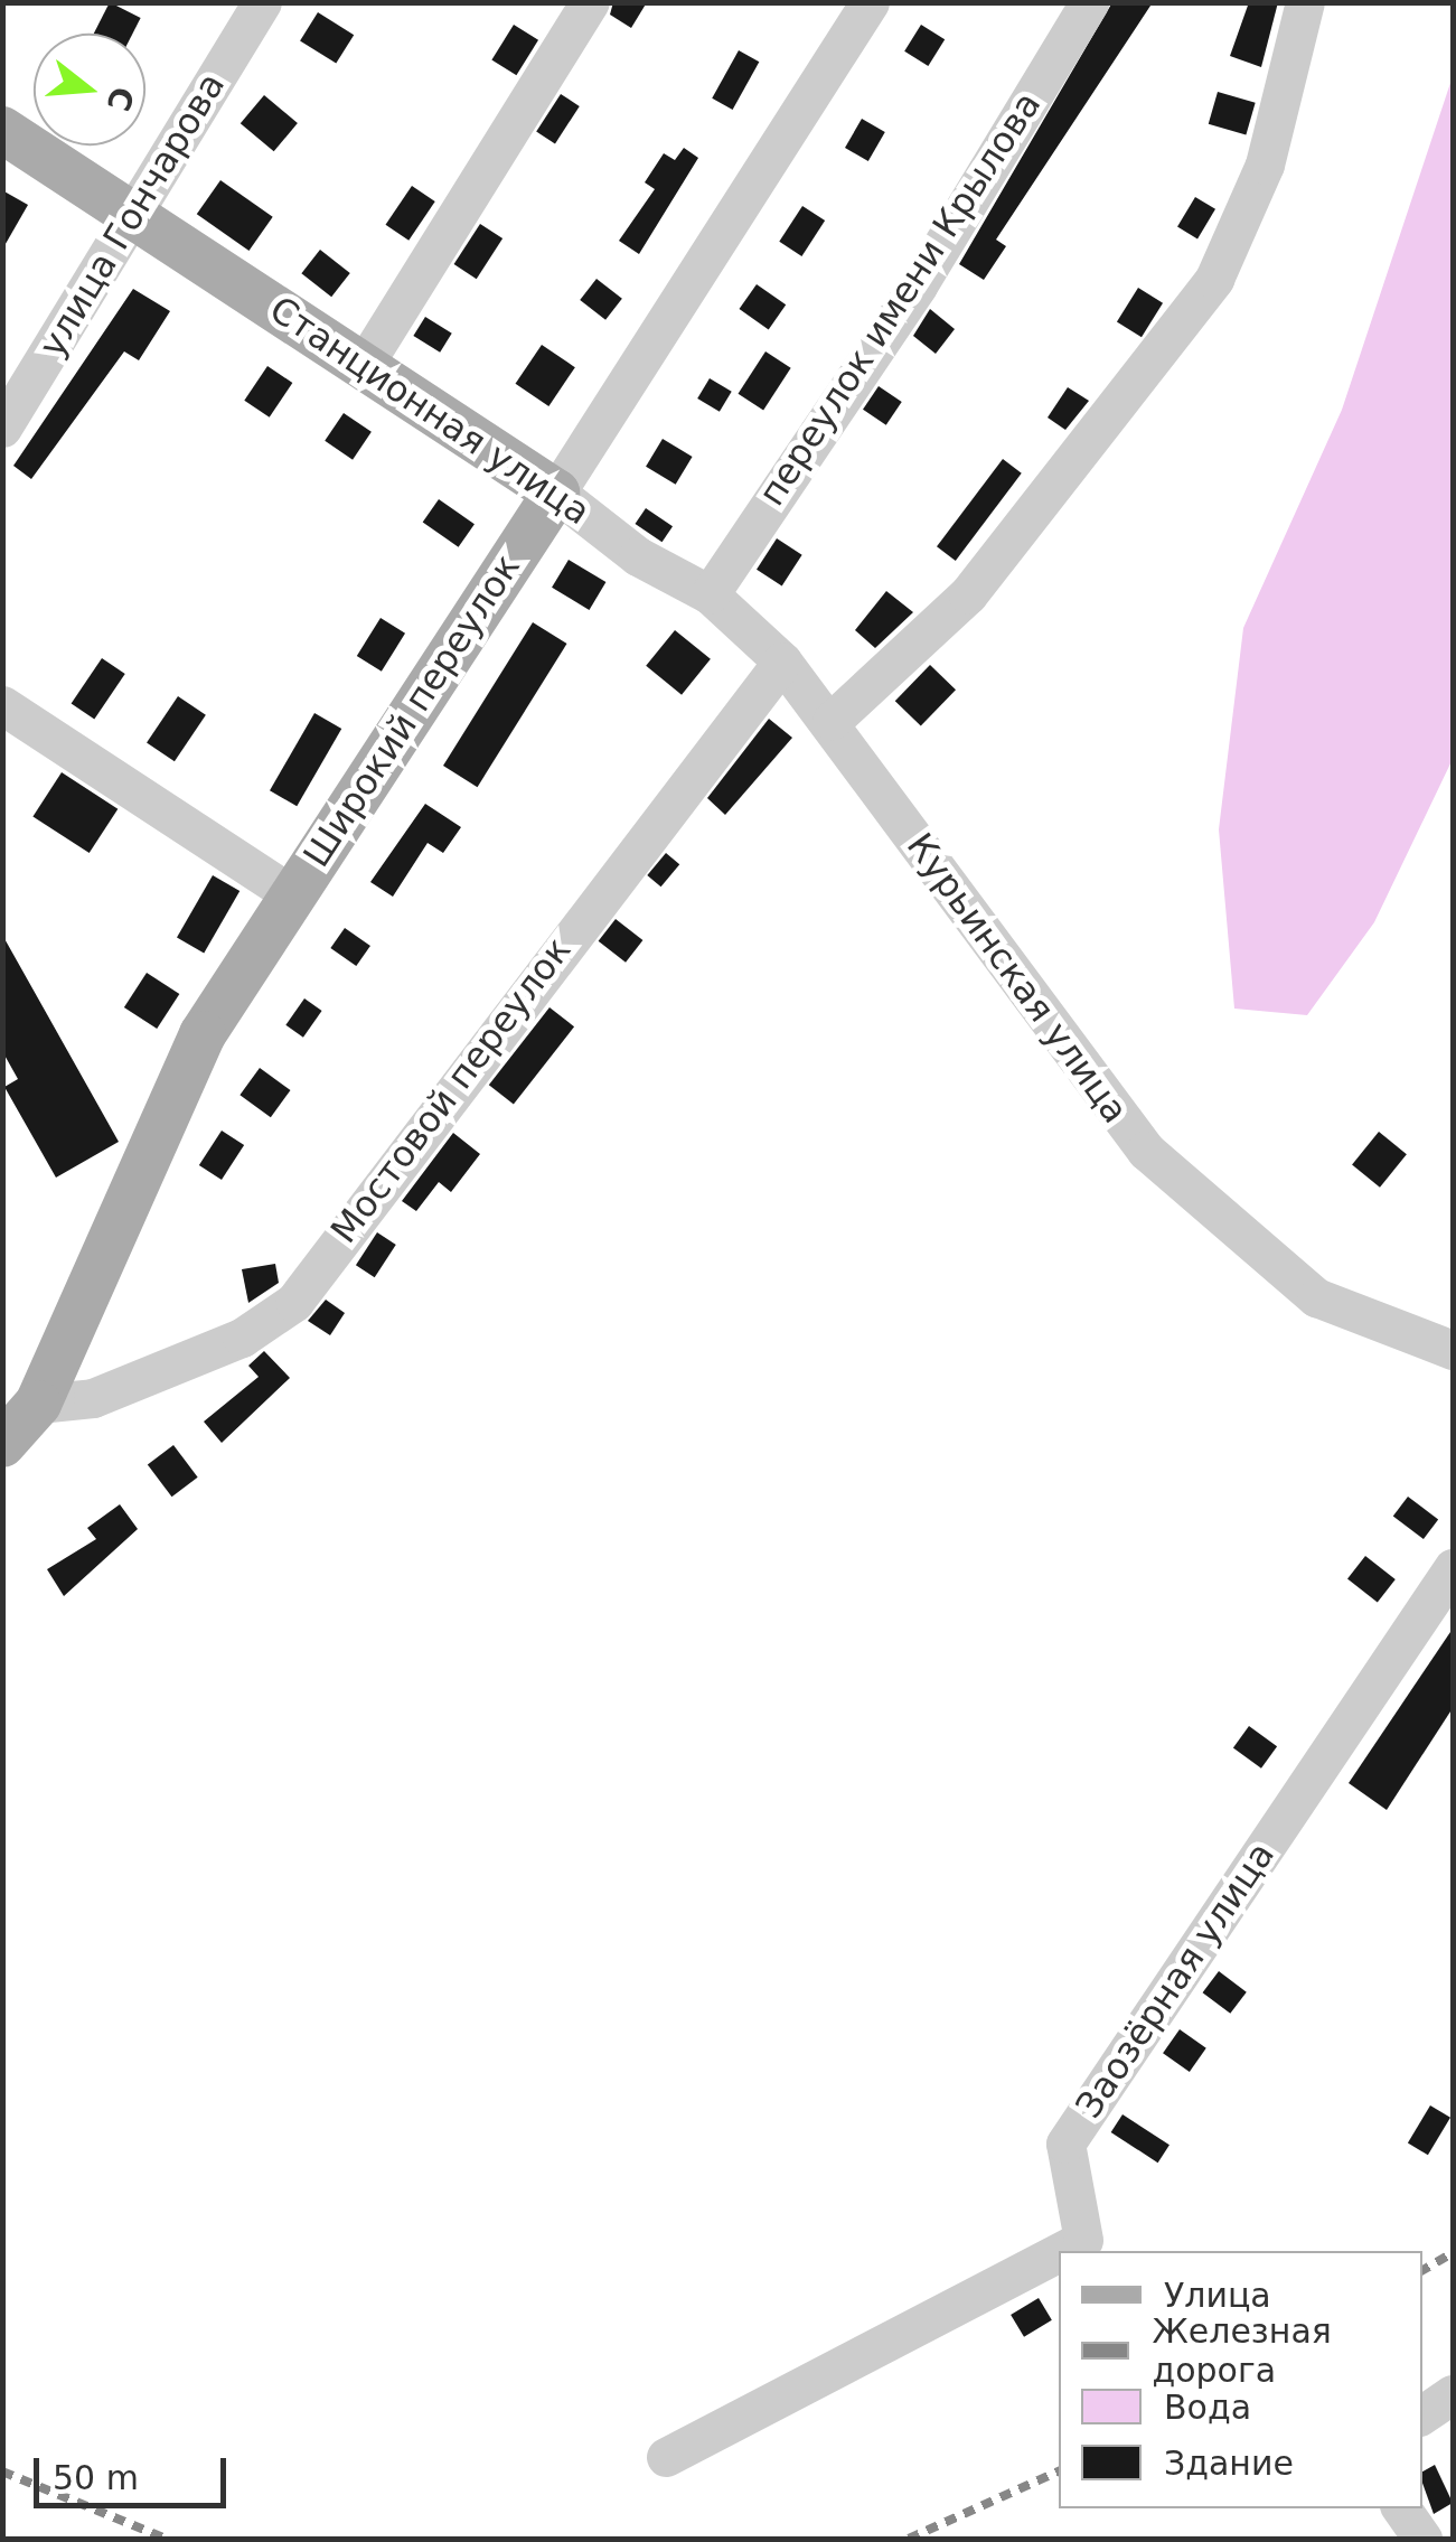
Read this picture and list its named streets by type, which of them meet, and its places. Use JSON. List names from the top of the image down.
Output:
{
  "streets": {
    "main road": ["Станционная улица", "Широкий переулок"],
    "street": [
      "улица Гончарова",
      "переулок имени Крылова",
      "Курьинская улица",
      "Мостовой переулок",
      "Заозёрная улица"
    ]
  },
  "crossings": [
    ["улица Гончарова", "Станционная улица"],
    ["переулок имени Крылова", "Станционная улица"],
    ["Станционная улица", "Широкий переулок"],
    ["Станционная улица", "Курьинская улица"],
    ["Станционная улица", "Мостовой переулок"],
    ["Широкий переулок", "Мостовой переулок"]
  ],
  "legend": [
    "Улица",
    "Железная дорога",
    "Вода",
    "Здание"
  ],
  "scale_bar": "50 m",
  "north": "right"
}
